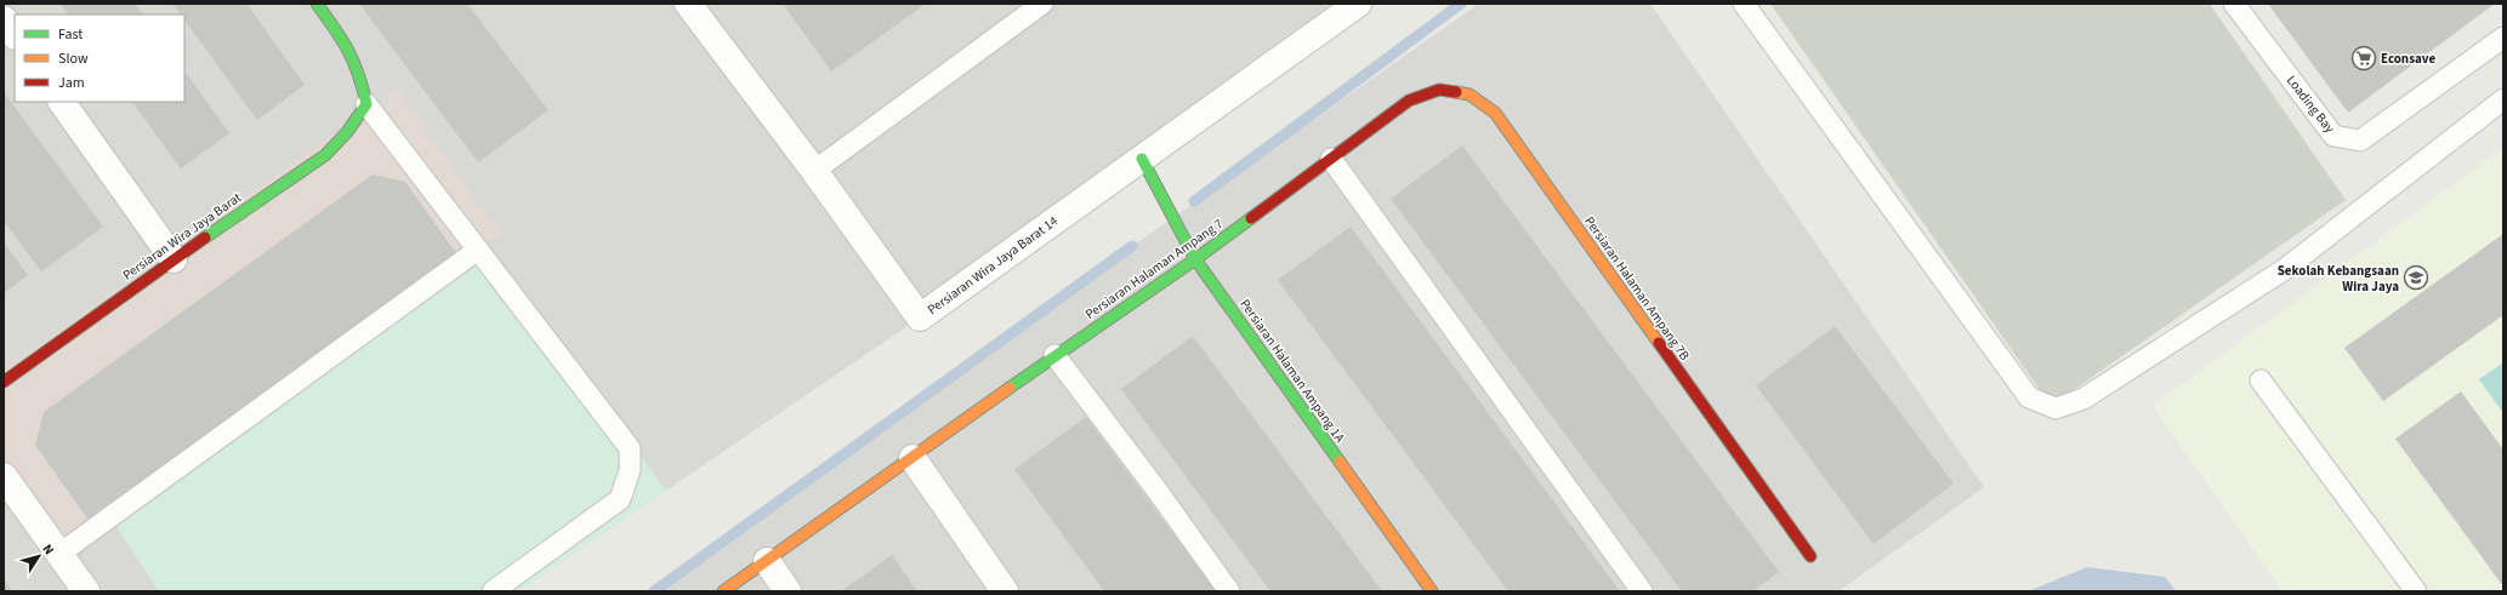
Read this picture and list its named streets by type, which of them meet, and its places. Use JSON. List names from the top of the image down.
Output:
{
  "streets": {
    "street": [
      "Persiaran Wira Jaya Barat",
      "Persiaran Wira Jaya Barat 14",
      "Persiaran Halaman Ampang 7",
      "Persiaran Halaman Ampang 7B",
      "Persiaran Halaman Ampang 1A"
    ],
    "lane": ["Loading Bay"]
  },
  "crossings": [
    ["Persiaran Wira Jaya Barat 14", "Persiaran Halaman Ampang 1A"],
    ["Persiaran Halaman Ampang 7", "Persiaran Halaman Ampang 7B"],
    ["Persiaran Halaman Ampang 7", "Persiaran Halaman Ampang 1A"]
  ],
  "places": {
    "supermarket": ["Econsave"],
    "school or university": ["Sekolah Kebangsaan Wira Jaya"]
  },
  "legend": ["Fast", "Slow", "Jam"],
  "north": "top right"
}
